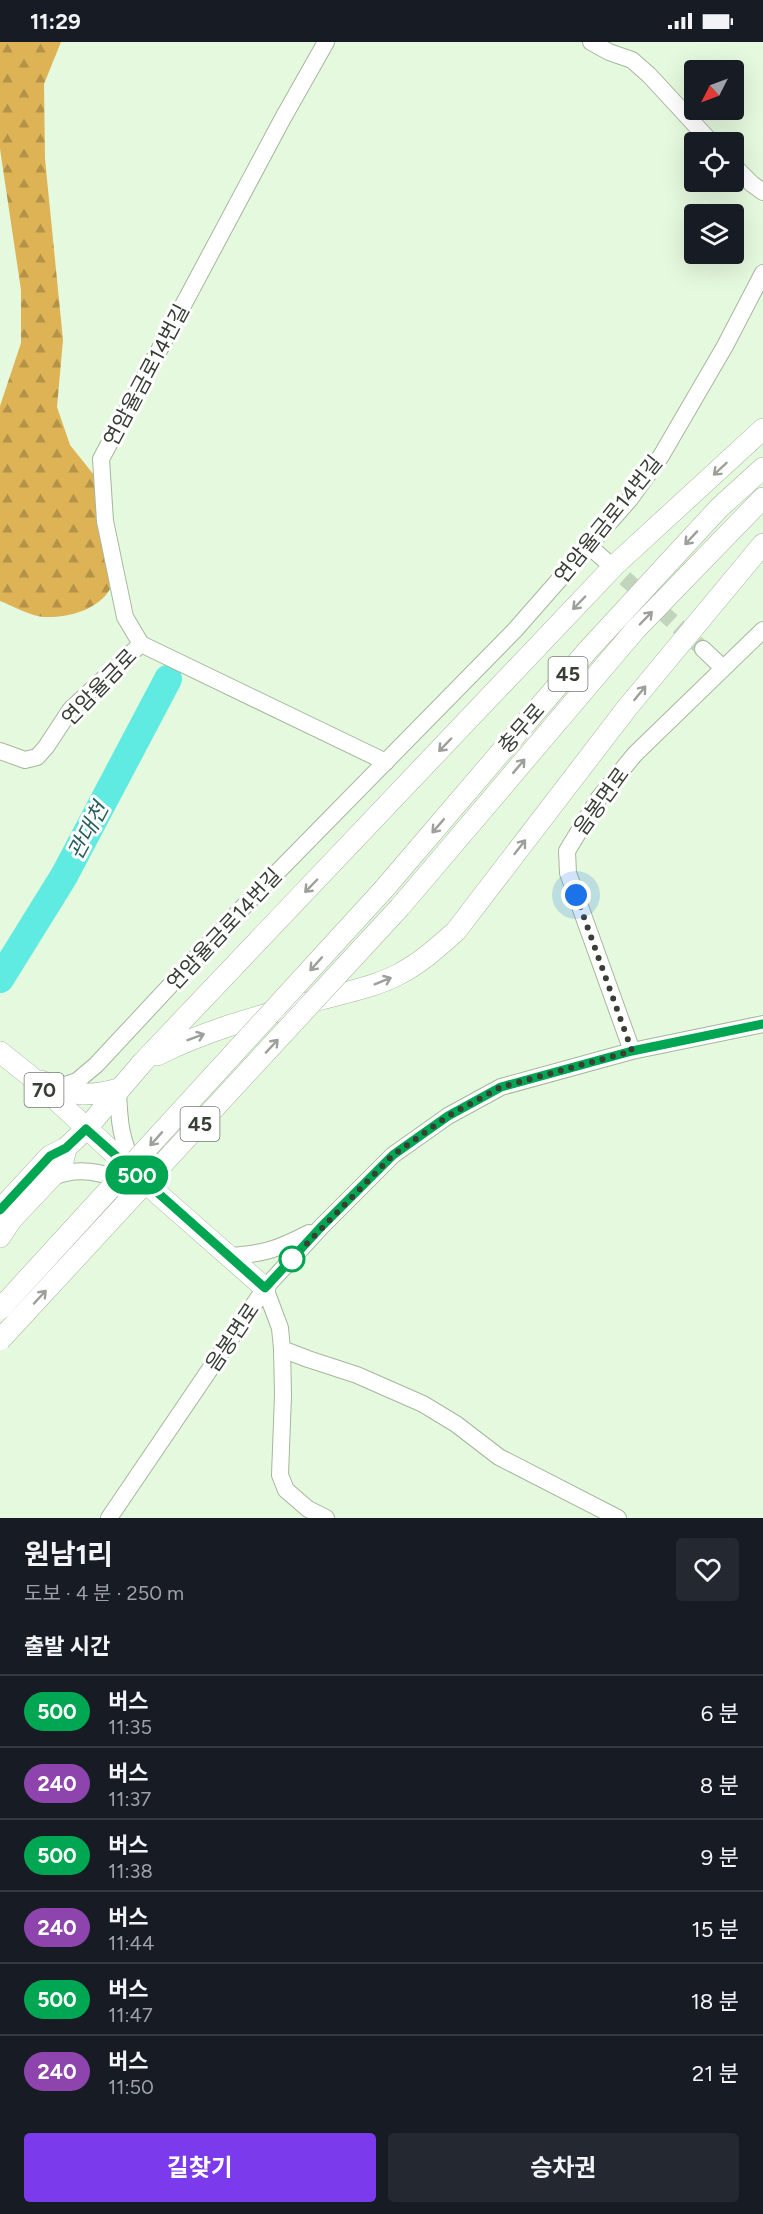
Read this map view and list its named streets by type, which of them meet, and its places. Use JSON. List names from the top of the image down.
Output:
{
  "streets": {
    "main road": ["45", "충무로", "70"],
    "street": ["연암율금로14번길", "연암율금로", "음봉면로"]
  },
  "crossings": [
    ["연암율금로14번길", "연암율금로"],
    ["음봉면로", "70"]
  ],
  "water": ["관대천"],
  "lines": ["bus line 500"],
  "north": "bottom left",
  "page": {
    "status": "11:29",
    "on_map": "500",
    "heading": [
      ["원남1리", "도보 · 4 분 · 250 m"],
      "출발 시간"
    ],
    "list": [
      {
        "mark": "500",
        "name": "버스",
        "note": "11:35",
        "value": "6 분"
      },
      {
        "mark": "240",
        "name": "버스",
        "note": "11:37",
        "value": "8 분"
      },
      {
        "mark": "500",
        "name": "버스",
        "note": "11:38",
        "value": "9 분"
      },
      {
        "mark": "240",
        "name": "버스",
        "note": "11:44",
        "value": "15 분"
      },
      {
        "mark": "500",
        "name": "버스",
        "note": "11:47",
        "value": "18 분"
      },
      {
        "mark": "240",
        "name": "버스",
        "note": "11:50",
        "value": "21 분"
      }
    ],
    "buttons": ["길찾기", "승차권"]
  }
}
